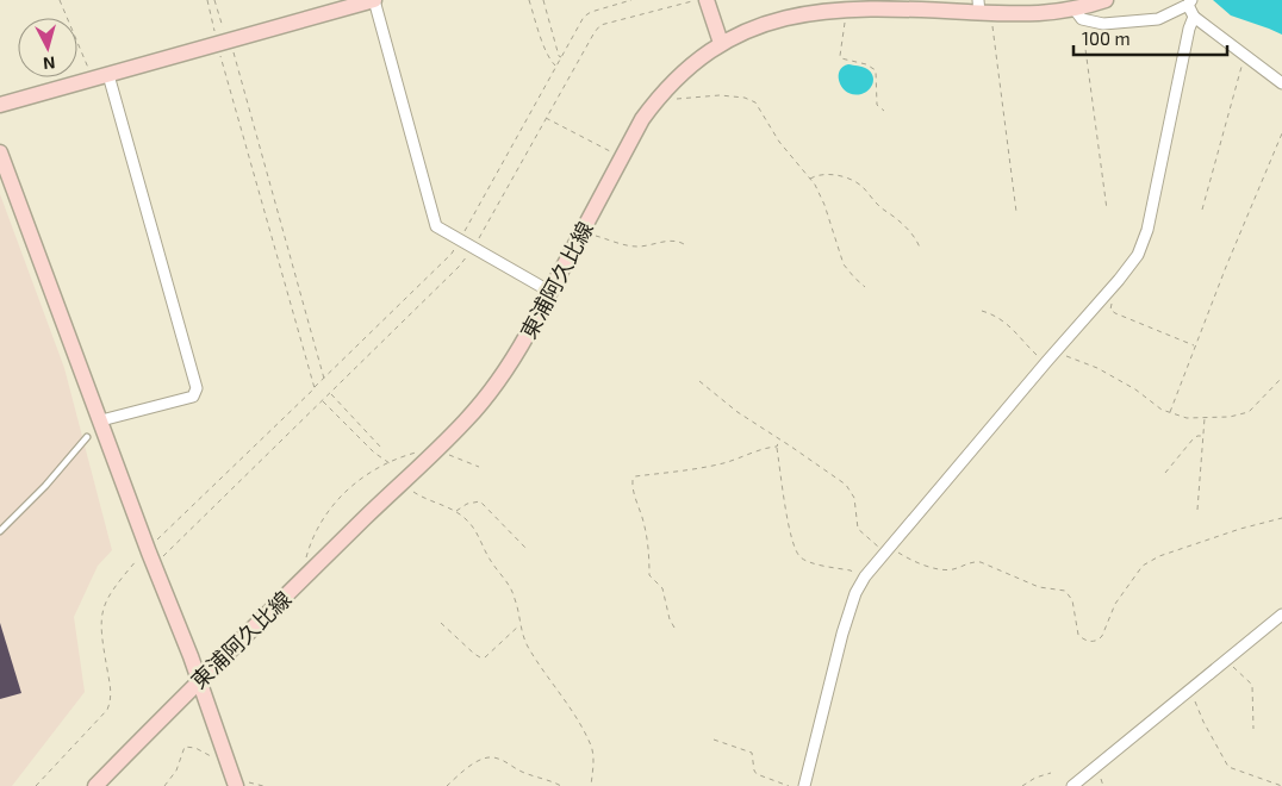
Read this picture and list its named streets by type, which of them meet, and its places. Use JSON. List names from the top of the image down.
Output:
{
  "streets": {
    "main road": ["東浦阿久比線"]
  },
  "scale_bar": "100 m",
  "north": "bottom"
}
